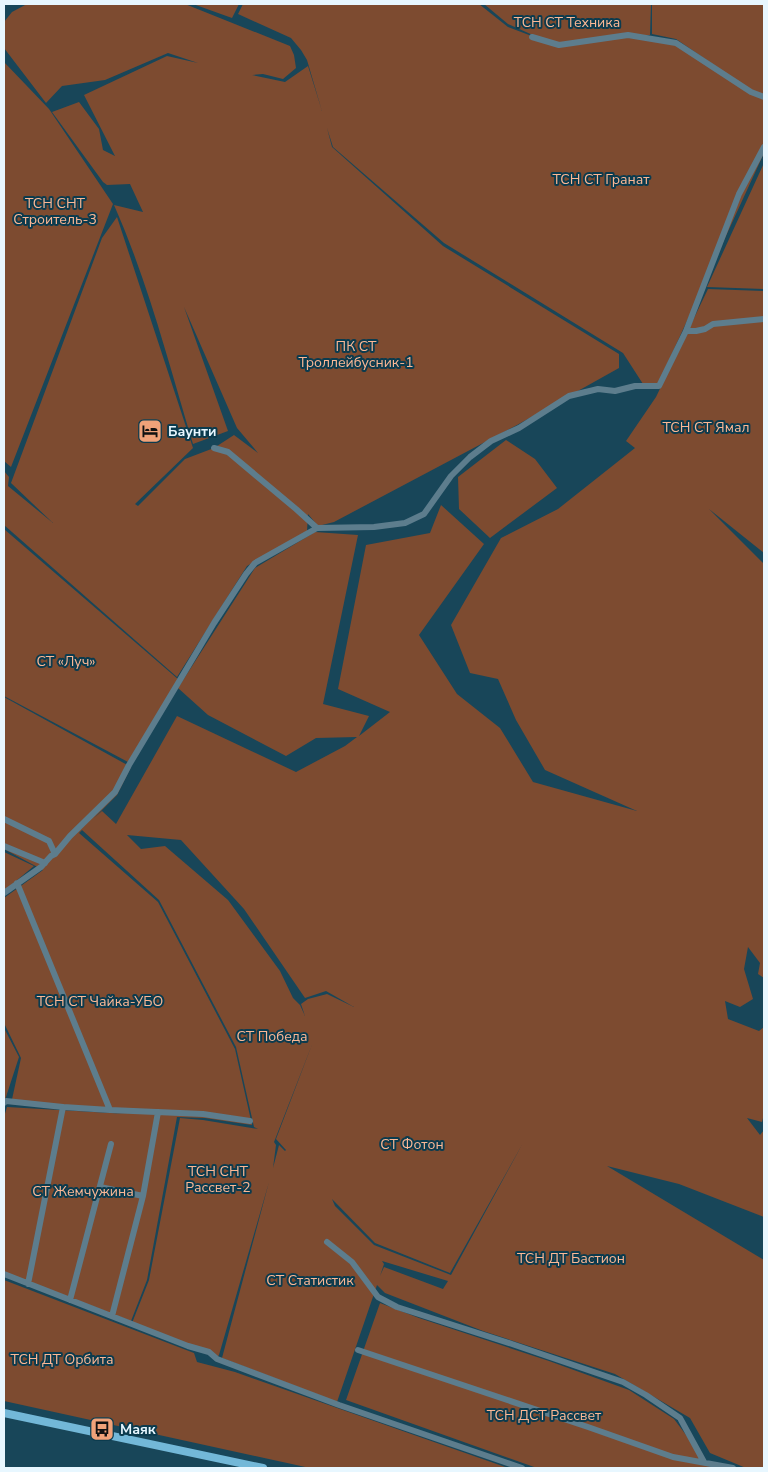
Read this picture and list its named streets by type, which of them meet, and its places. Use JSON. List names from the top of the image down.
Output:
{
  "parks": [
    "ТСН СТ Техника",
    "ТСН СТ Гранат",
    "ТСН СНТ Строитель-3",
    "ПК СТ Троллейбусник-1",
    "ТСН СТ Ямал",
    "СТ «Луч»",
    "ТСН СТ Чайка-УБО",
    "СТ Победа",
    "СТ Фотон",
    "ТСН СНТ Рассвет-2",
    "СТ Жемчужина",
    "ТСН ДТ Бастион",
    "СТ Статистик",
    "ТСН ДТ Орбита",
    "ТСН ДСТ Рассвет"
  ],
  "places": {
    "hotel": ["Баунти"],
    "bus stop": ["Маяк"]
  }
}
